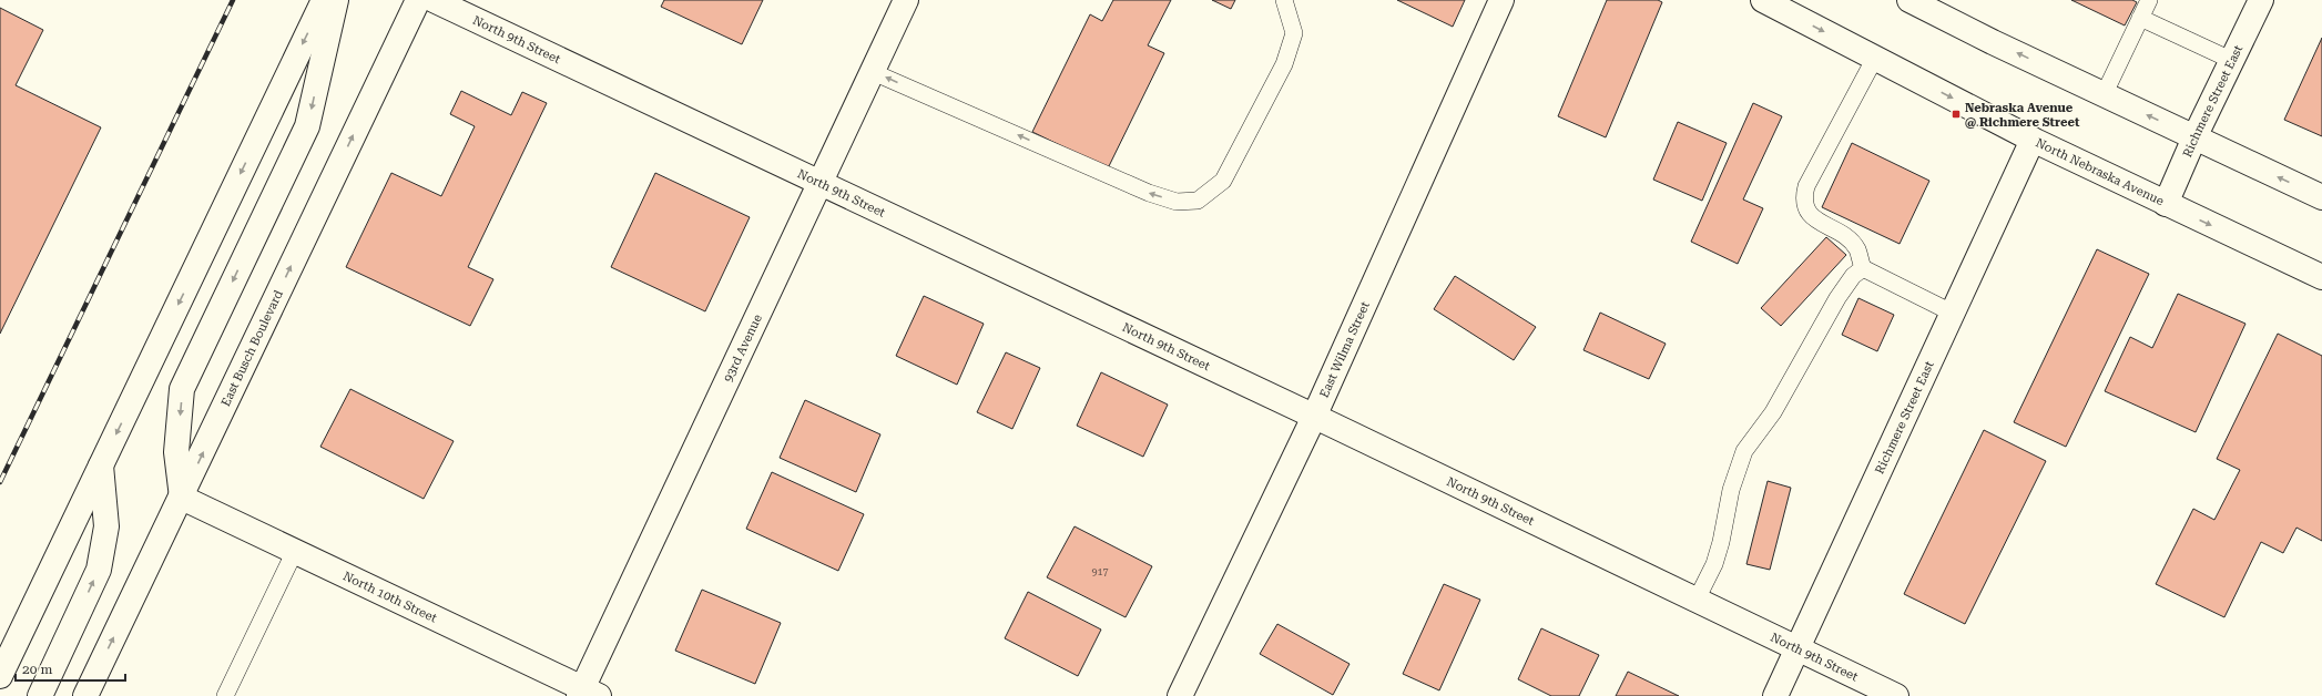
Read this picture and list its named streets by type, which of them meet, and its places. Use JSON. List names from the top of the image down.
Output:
{
  "streets": {
    "street": [
      "North 9th Street",
      "Richmere Street East",
      "North Nebraska Avenue",
      "East Busch Boulevard",
      "93rd Avenue",
      "East Wilma Street",
      "North 10th Street"
    ]
  },
  "crossings": [
    ["North 9th Street", "Richmere Street East"],
    ["North 9th Street", "93rd Avenue"],
    ["North 9th Street", "East Wilma Street"],
    ["Richmere Street East", "North Nebraska Avenue"],
    ["East Busch Boulevard", "North 10th Street"],
    ["93rd Avenue", "North 10th Street"]
  ],
  "places": {
    "transit": ["Nebraska Avenue @ Richmere Street"]
  },
  "house_numbers": ["917"],
  "scale_bar": "20 m"
}
